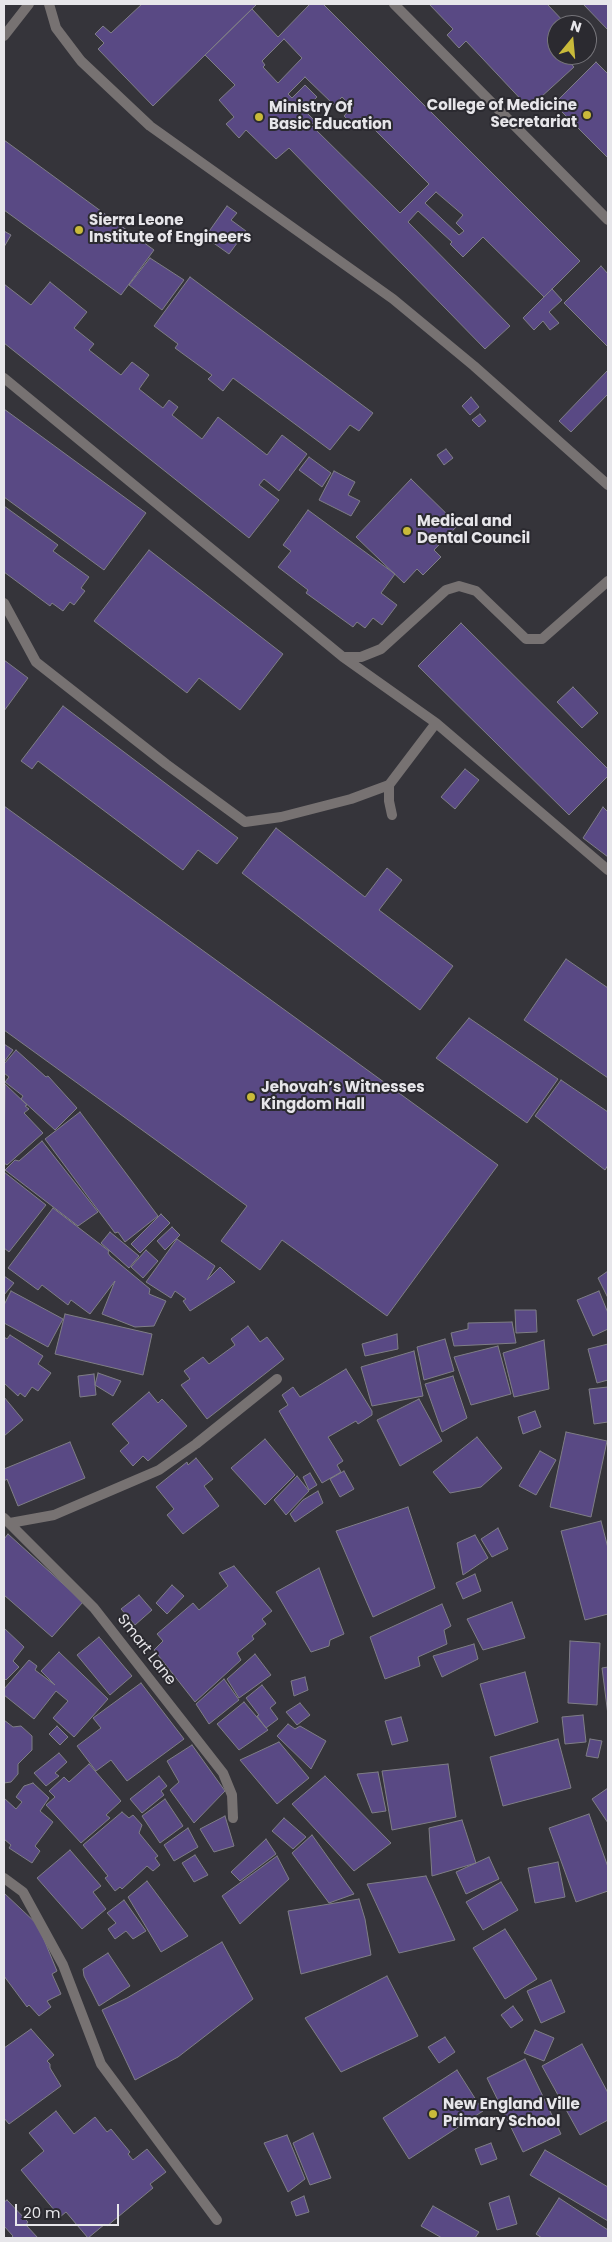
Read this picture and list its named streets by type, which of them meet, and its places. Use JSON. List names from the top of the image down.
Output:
{
  "streets": {
    "street": ["Smart Lane"]
  },
  "places": [
    "College of Medicine Secretariat",
    "Ministry Of Basic Education",
    "Sierra Leone Institute of Engineers",
    "Medical and Dental Council",
    "Jehovah’s Witnesses Kingdom Hall",
    "New England Ville Primary School"
  ],
  "scale_bar": "20 m",
  "north": "top"
}
